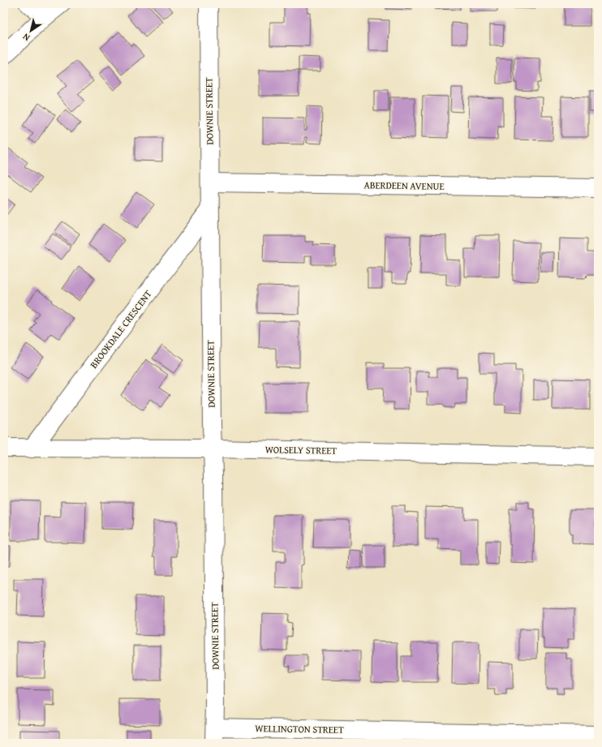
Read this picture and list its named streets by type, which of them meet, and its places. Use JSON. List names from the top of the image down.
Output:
{
  "streets": {
    "street": [
      "DOWNIE STREET",
      "ABERDEEN AVENUE",
      "BROOKDALE CRESCENT",
      "WOLSELY STREET",
      "WELLINGTON STREET"
    ]
  },
  "crossings": [
    ["DOWNIE STREET", "ABERDEEN AVENUE"],
    ["DOWNIE STREET", "BROOKDALE CRESCENT"],
    ["DOWNIE STREET", "WOLSELY STREET"],
    ["DOWNIE STREET", "WELLINGTON STREET"],
    ["BROOKDALE CRESCENT", "WOLSELY STREET"]
  ],
  "north": "bottom left"
}
